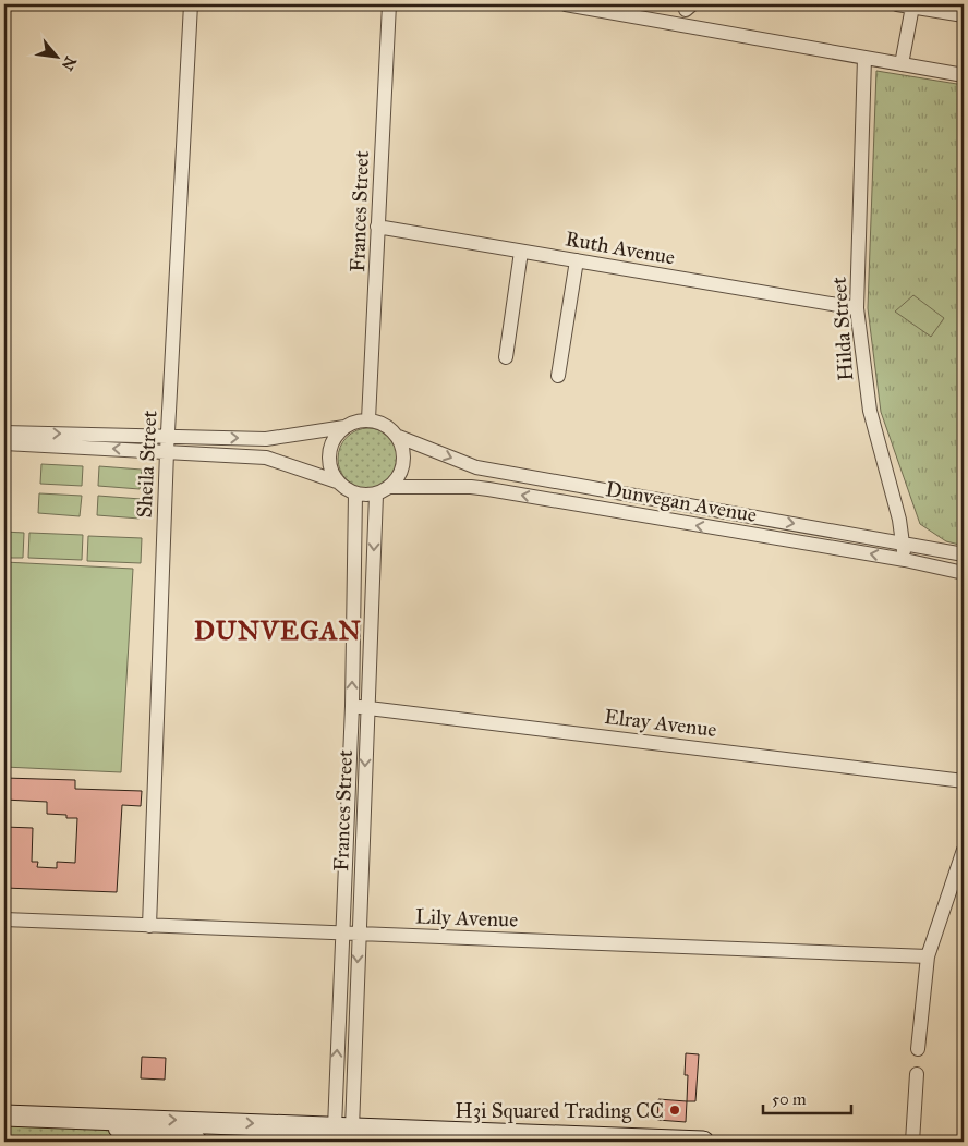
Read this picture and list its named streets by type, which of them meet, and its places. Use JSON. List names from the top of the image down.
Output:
{
  "streets": {
    "street": [
      "Frances Street",
      "Ruth Avenue",
      "Hilda Street",
      "Sheila Street",
      "Dunvegan Avenue",
      "Elray Avenue",
      "Lily Avenue"
    ]
  },
  "crossings": [
    ["Frances Street", "Ruth Avenue"],
    ["Frances Street", "Dunvegan Avenue"],
    ["Frances Street", "Elray Avenue"],
    ["Frances Street", "Lily Avenue"],
    ["Ruth Avenue", "Hilda Street"],
    ["Hilda Street", "Dunvegan Avenue"],
    ["Sheila Street", "Lily Avenue"]
  ],
  "districts": ["DUNVEGAN"],
  "places": ["H3i Squared Trading CC"],
  "scale_bar": "50 m",
  "north": "bottom right"
}
